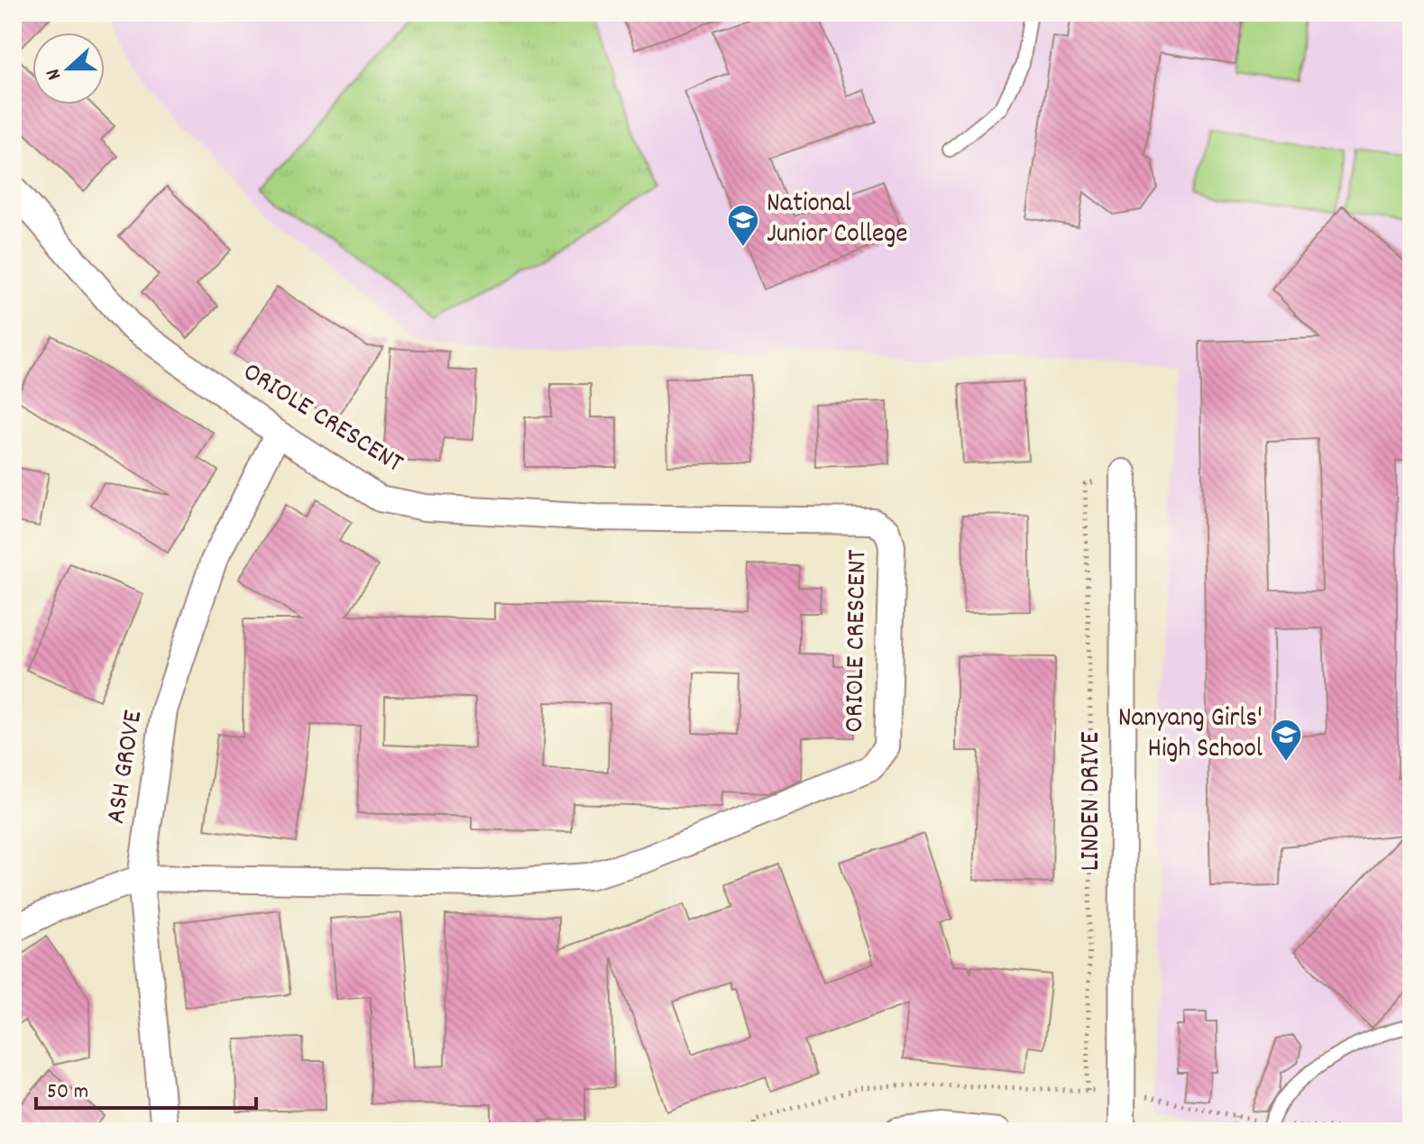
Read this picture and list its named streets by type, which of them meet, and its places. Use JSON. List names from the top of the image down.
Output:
{
  "streets": {
    "street": ["ORIOLE CRESCENT", "ASH GROVE", "LINDEN DRIVE"]
  },
  "crossings": [
    ["ORIOLE CRESCENT", "ASH GROVE"]
  ],
  "places": {
    "school or university": ["National Junior College", "Nanyang Girls' High School"]
  },
  "scale_bar": "50 m",
  "north": "left"
}
